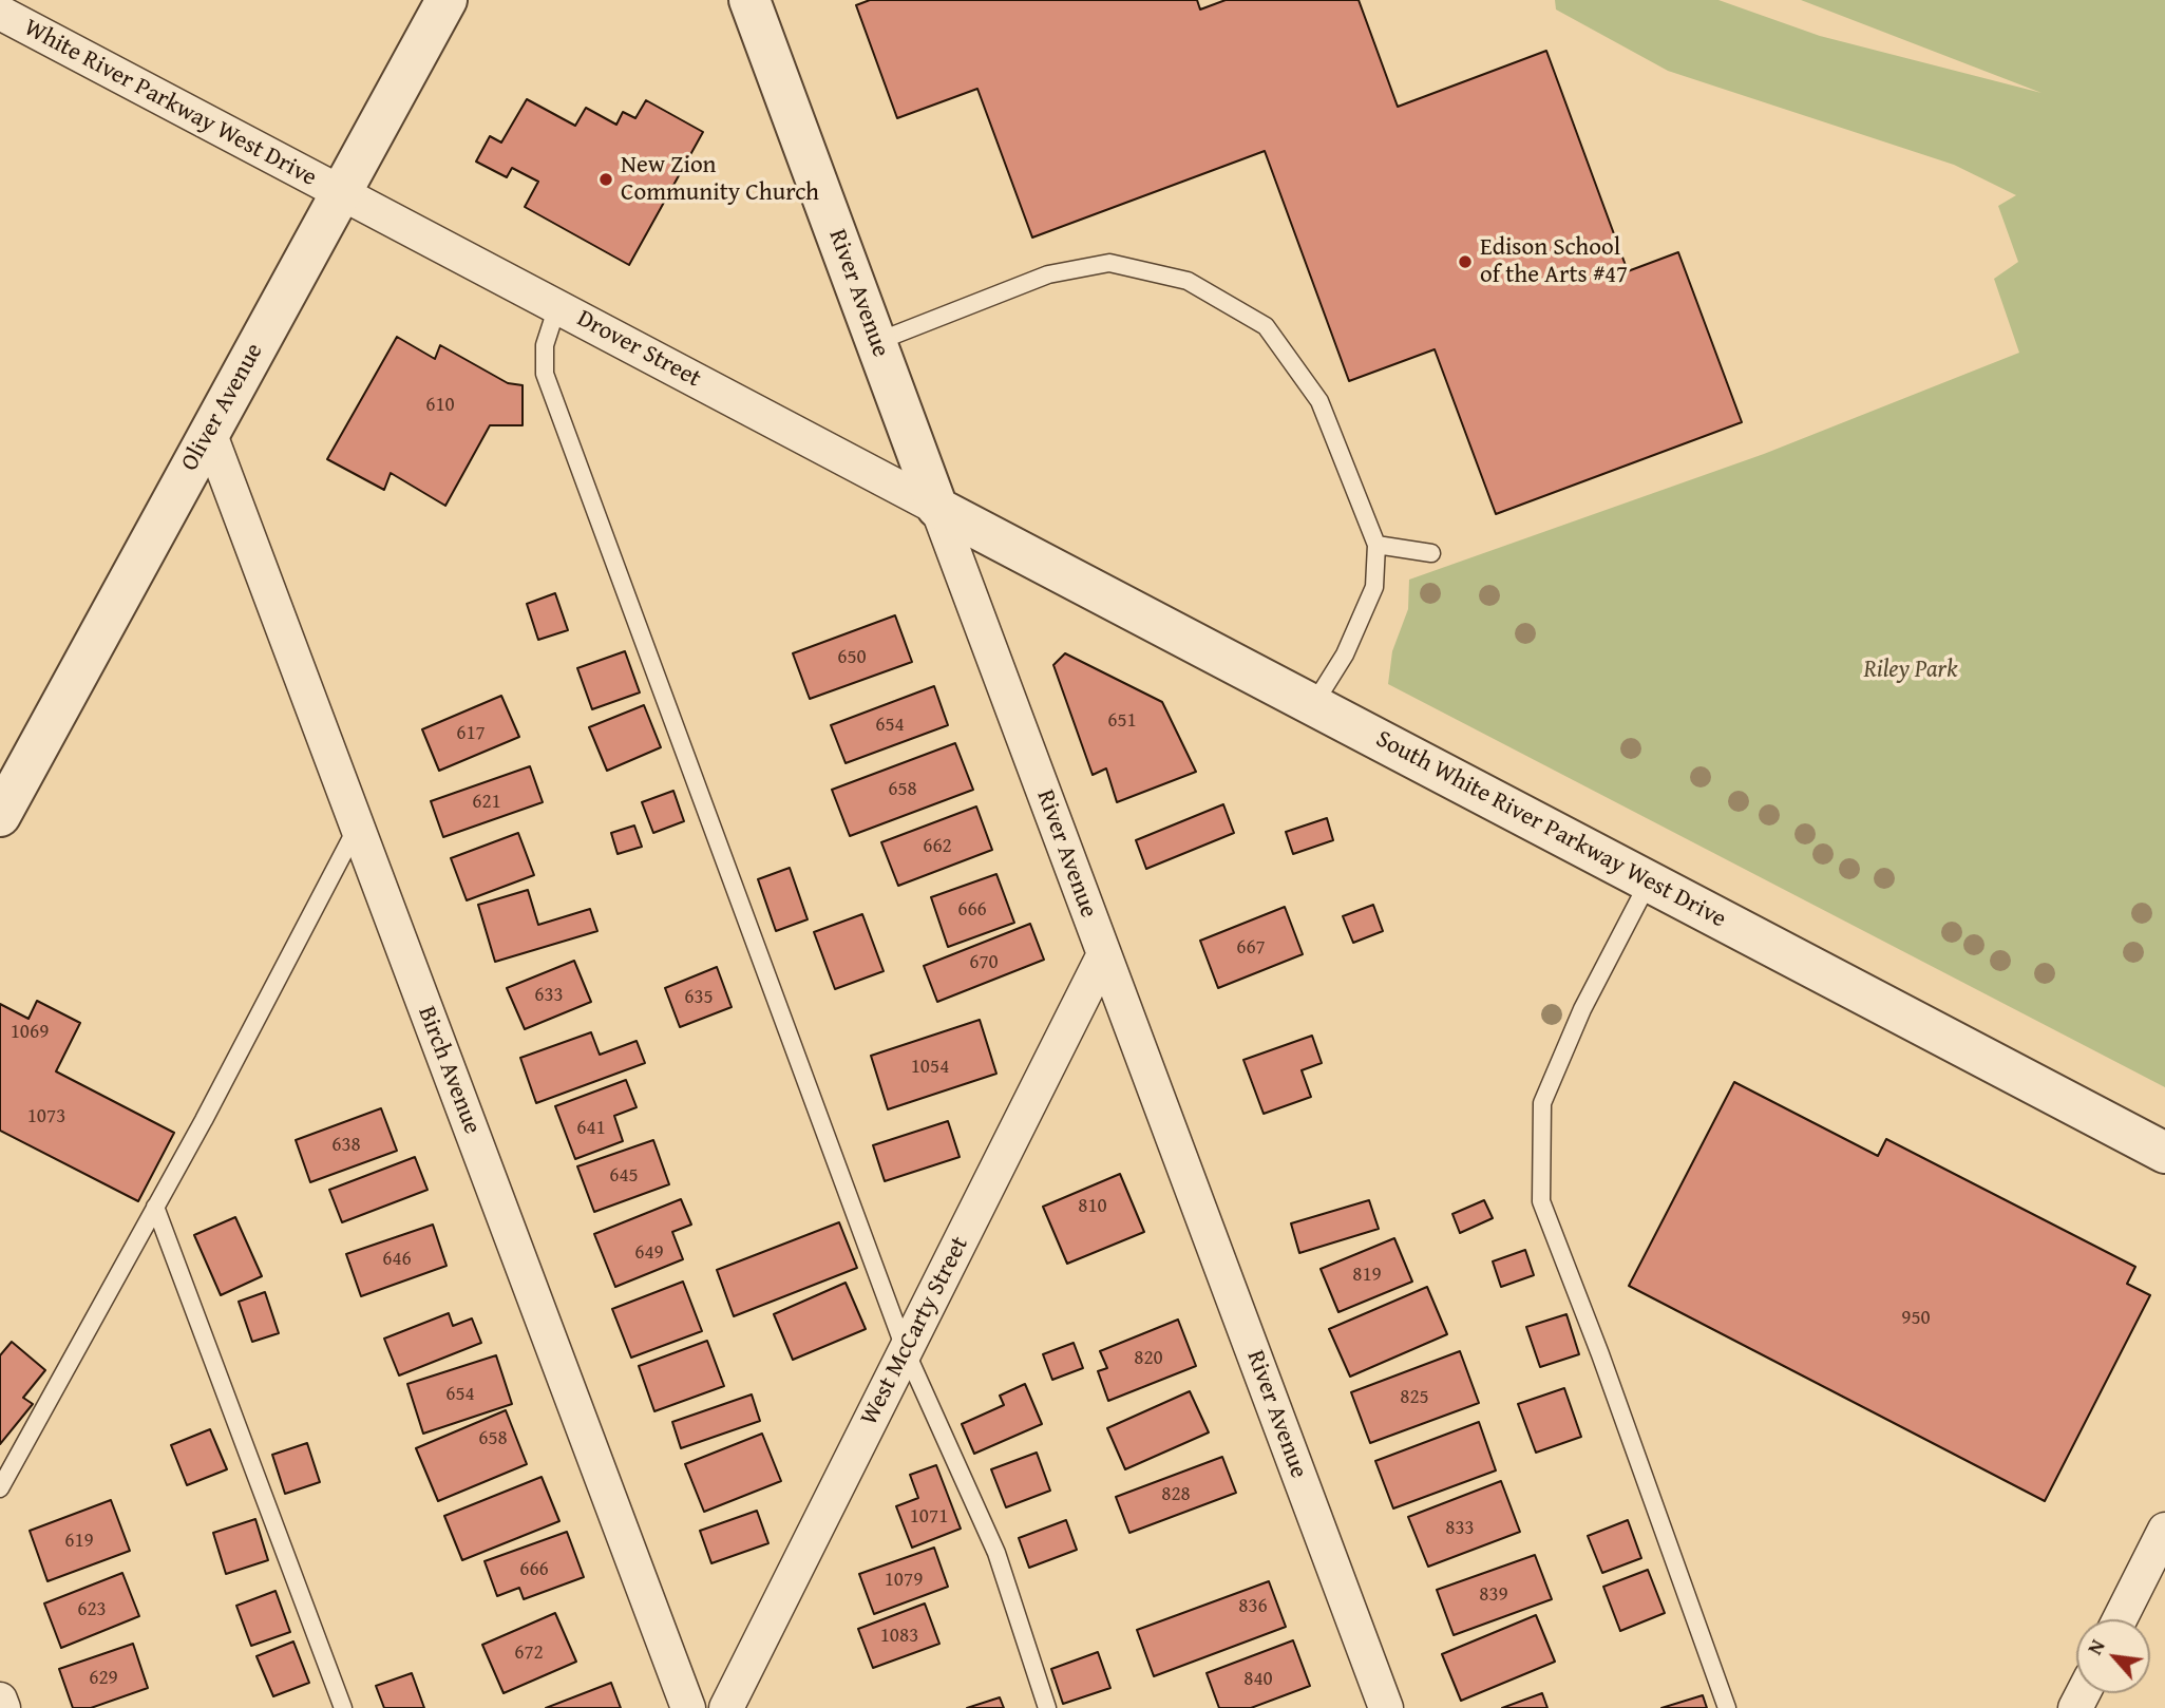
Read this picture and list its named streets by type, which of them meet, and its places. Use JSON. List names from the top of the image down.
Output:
{
  "streets": {
    "street": [
      "White River Parkway West Drive",
      "River Avenue",
      "Drover Street",
      "Oliver Avenue",
      "South White River Parkway West Drive",
      "Birch Avenue",
      "West McCarty Street"
    ]
  },
  "crossings": [
    ["White River Parkway West Drive", "Drover Street"],
    ["White River Parkway West Drive", "Oliver Avenue"],
    ["River Avenue", "Drover Street"],
    ["River Avenue", "South White River Parkway West Drive"],
    ["River Avenue", "West McCarty Street"],
    ["Drover Street", "Oliver Avenue"],
    ["Drover Street", "South White River Parkway West Drive"],
    ["Oliver Avenue", "Birch Avenue"]
  ],
  "parks": ["Riley Park"],
  "places": ["New Zion Community Church", "Edison School of the Arts #47"],
  "house_numbers": [
    "610",
    "650",
    "651",
    "654",
    "617",
    "658",
    "621",
    "662",
    "666",
    "667",
    "670",
    "633",
    "635",
    "1069",
    "1054",
    "1073",
    "641",
    "638",
    "645",
    "810",
    "649",
    "646",
    "819",
    "950",
    "820",
    "654",
    "825",
    "658",
    "828",
    "1071",
    "833",
    "619",
    "666",
    "1079",
    "839",
    "836",
    "623",
    "1083",
    "672",
    "629",
    "840"
  ],
  "north": "top left"
}
